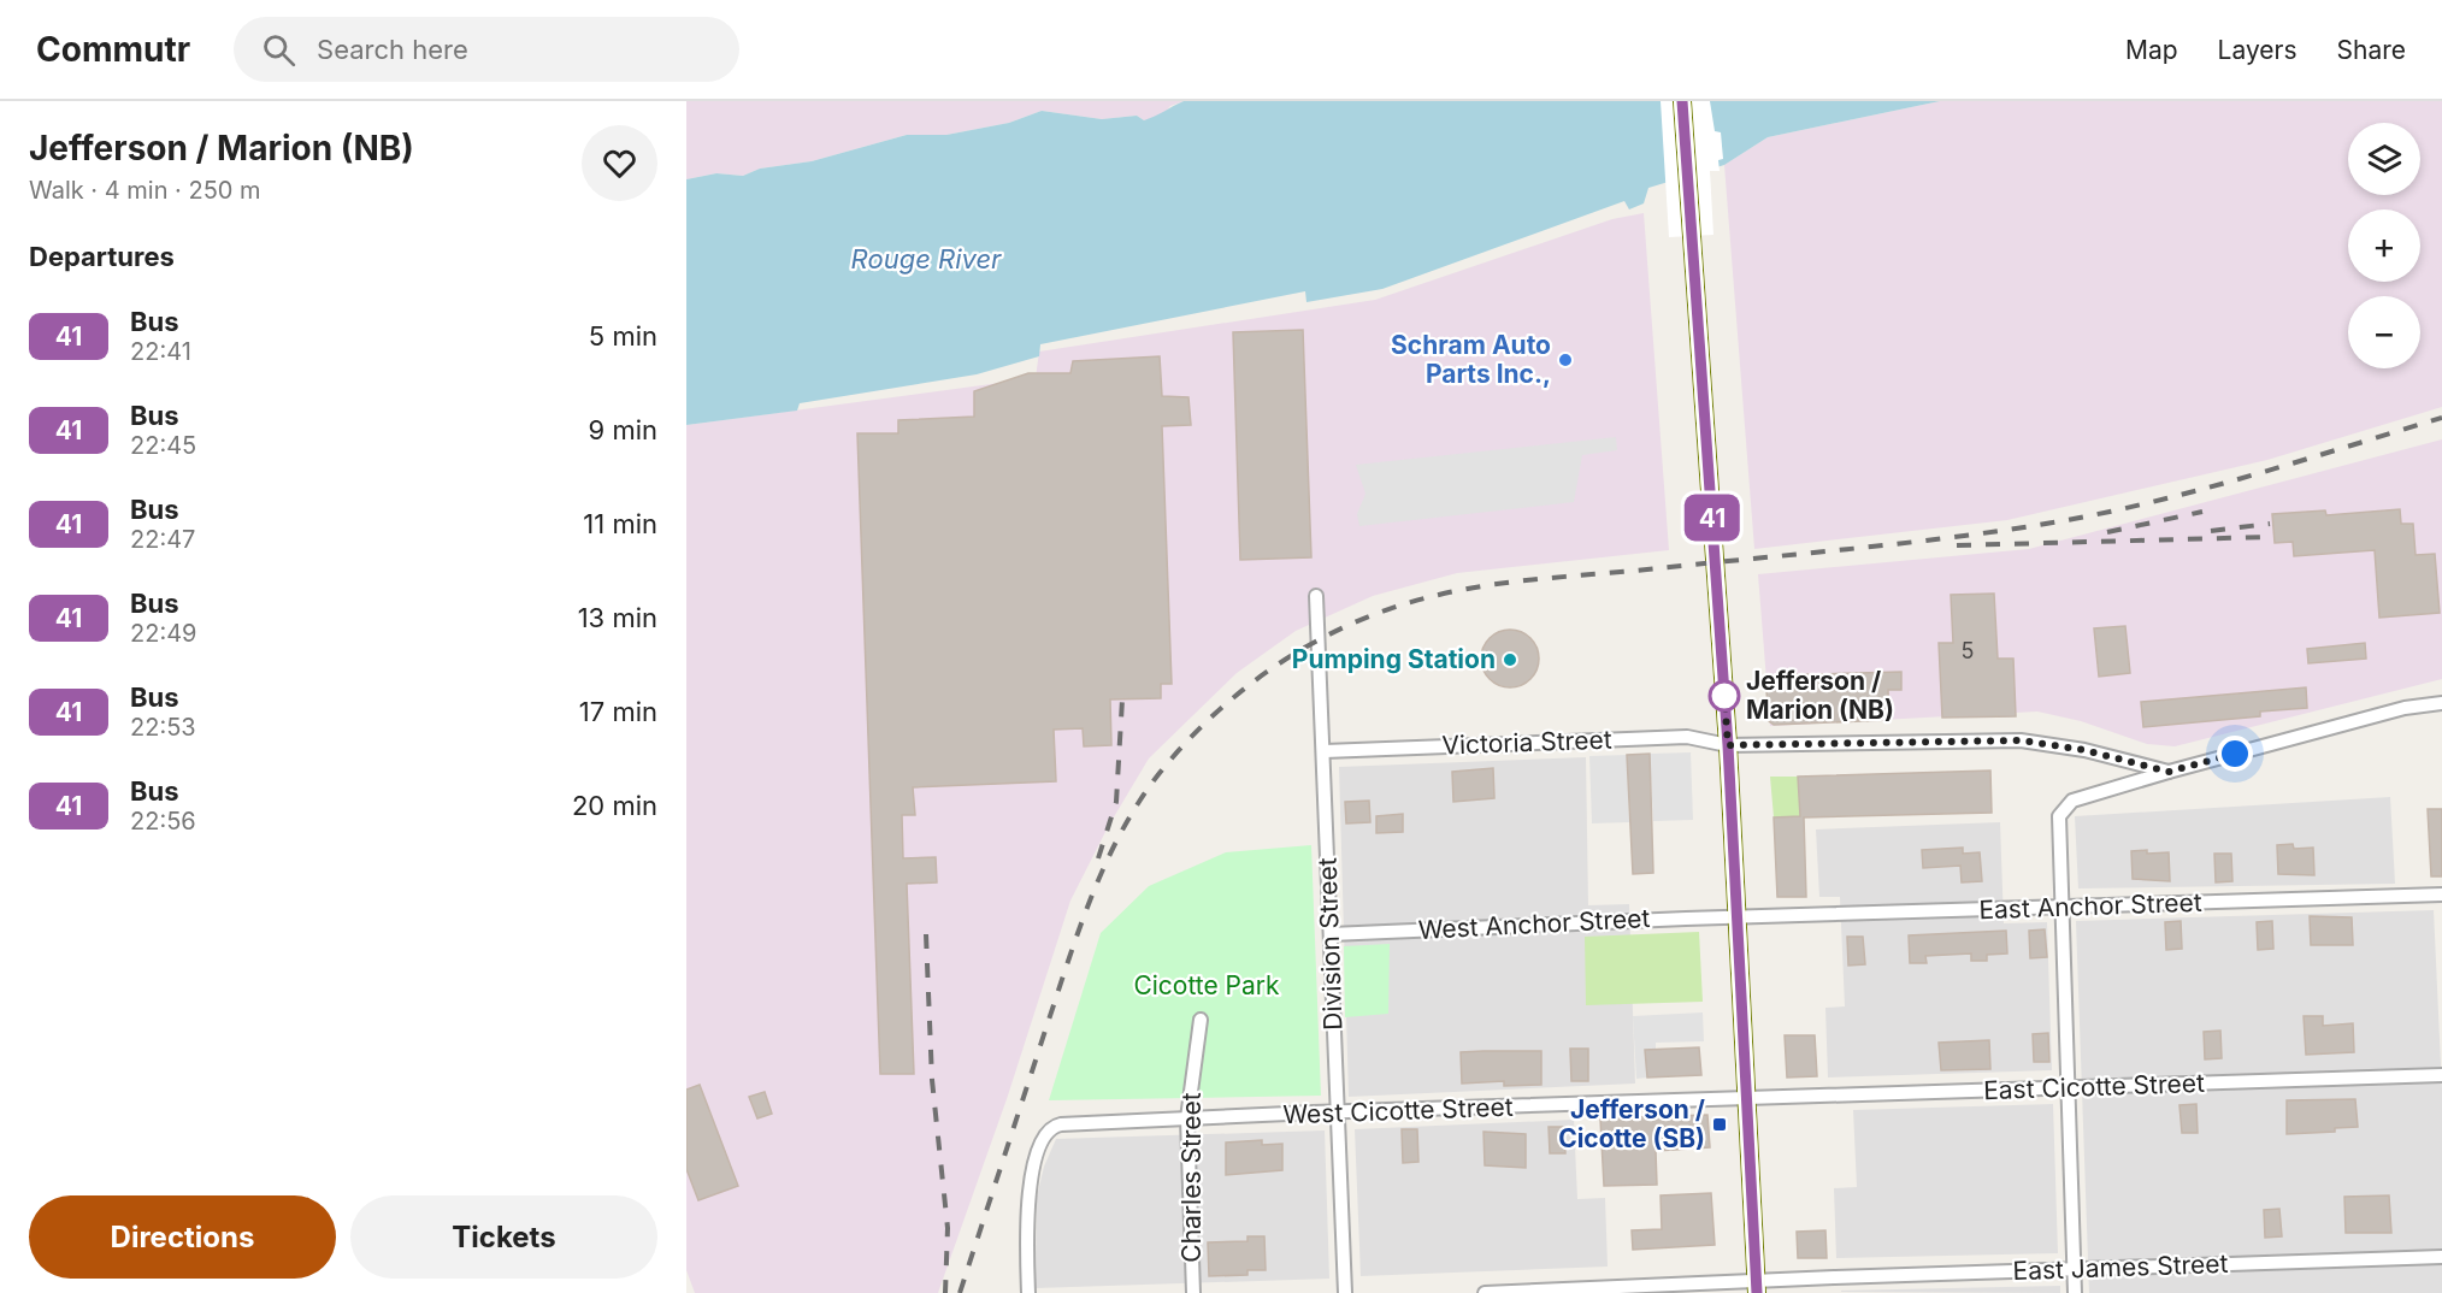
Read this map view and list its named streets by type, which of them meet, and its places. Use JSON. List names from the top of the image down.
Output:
{
  "streets": {
    "street": [
      "Victoria Street",
      "East Anchor Street",
      "West Anchor Street",
      "Division Street",
      "East Cicotte Street",
      "West Cicotte Street",
      "Charles Street",
      "East James Street"
    ]
  },
  "crossings": [
    ["Victoria Street", "Division Street"],
    ["East Anchor Street", "West Anchor Street"],
    ["West Anchor Street", "Division Street"],
    ["Division Street", "West Cicotte Street"],
    ["East Cicotte Street", "West Cicotte Street"],
    ["West Cicotte Street", "Charles Street"]
  ],
  "water": ["Rouge River"],
  "parks": ["Cicotte Park"],
  "places": {
    "other": ["Schram Auto Parts Inc.,", "Pumping Station", "Jefferson / Marion (NB)"],
    "transit": ["Jefferson / Cicotte (SB)"]
  },
  "lines": ["bus line 41"],
  "house_numbers": ["5"],
  "page": {
    "header": "Commutr",
    "search": "Search here",
    "nav": ["Map", "Layers", "Share"],
    "heading": [
      ["Jefferson / Marion (NB)", "Walk · 4 min · 250 m"],
      "Departures"
    ],
    "on_map": "41",
    "map_buttons": ["+", "−"],
    "list": [
      {
        "mark": "41",
        "name": "Bus",
        "note": "22:41",
        "value": "5 min"
      },
      {
        "mark": "41",
        "name": "Bus",
        "note": "22:45",
        "value": "9 min"
      },
      {
        "mark": "41",
        "name": "Bus",
        "note": "22:47",
        "value": "11 min"
      },
      {
        "mark": "41",
        "name": "Bus",
        "note": "22:49",
        "value": "13 min"
      },
      {
        "mark": "41",
        "name": "Bus",
        "note": "22:53",
        "value": "17 min"
      },
      {
        "mark": "41",
        "name": "Bus",
        "note": "22:56",
        "value": "20 min"
      }
    ],
    "buttons": ["Directions", "Tickets"]
  }
}
